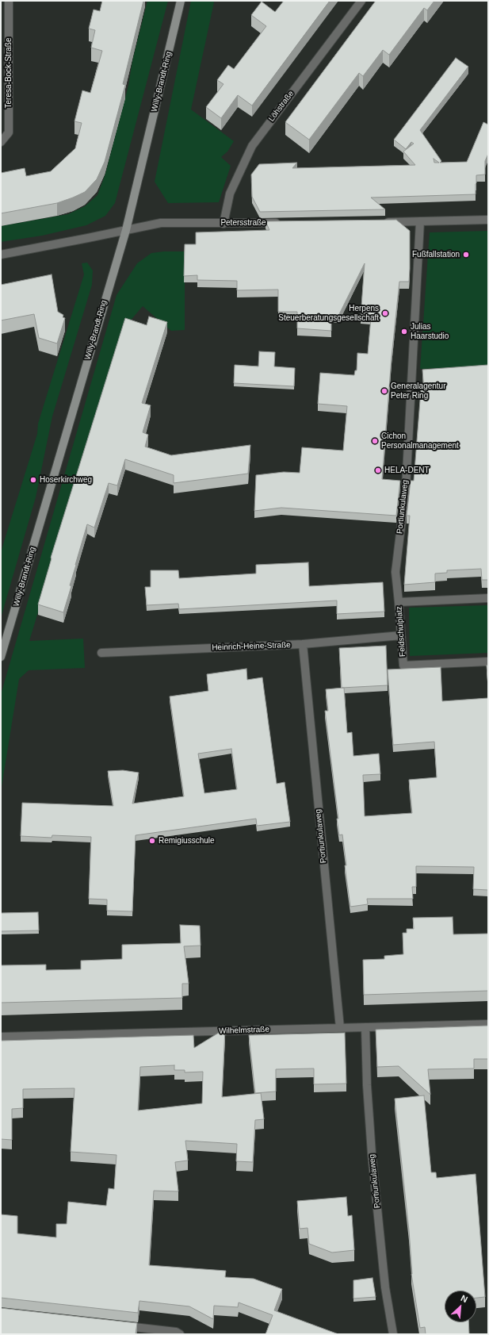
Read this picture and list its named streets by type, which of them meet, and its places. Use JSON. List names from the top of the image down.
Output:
{
  "streets": {
    "main road": ["Willy-Brandt-Ring"],
    "street": [
      "Teresa-Bock-Straße",
      "Löhstraße",
      "Petersstraße",
      "Portiunkulaweg",
      "Feldschulplatz",
      "Heinrich-Heine-Straße",
      "Wilhelmstraße"
    ]
  },
  "crossings": [
    ["Willy-Brandt-Ring", "Petersstraße"],
    ["Löhstraße", "Petersstraße"],
    ["Portiunkulaweg", "Feldschulplatz"],
    ["Portiunkulaweg", "Heinrich-Heine-Straße"],
    ["Portiunkulaweg", "Wilhelmstraße"],
    ["Feldschulplatz", "Heinrich-Heine-Straße"]
  ],
  "places": [
    "Fußfallstation",
    "Herpens Steuerberatungsgesellschaft",
    "Julias Haarstudio",
    "Generalagentur Peter Ring",
    "Cichon Personalmanagement",
    "HELA-DENT",
    "Hoserkirchweg",
    "Remigiusschule"
  ],
  "north": "top right"
}
